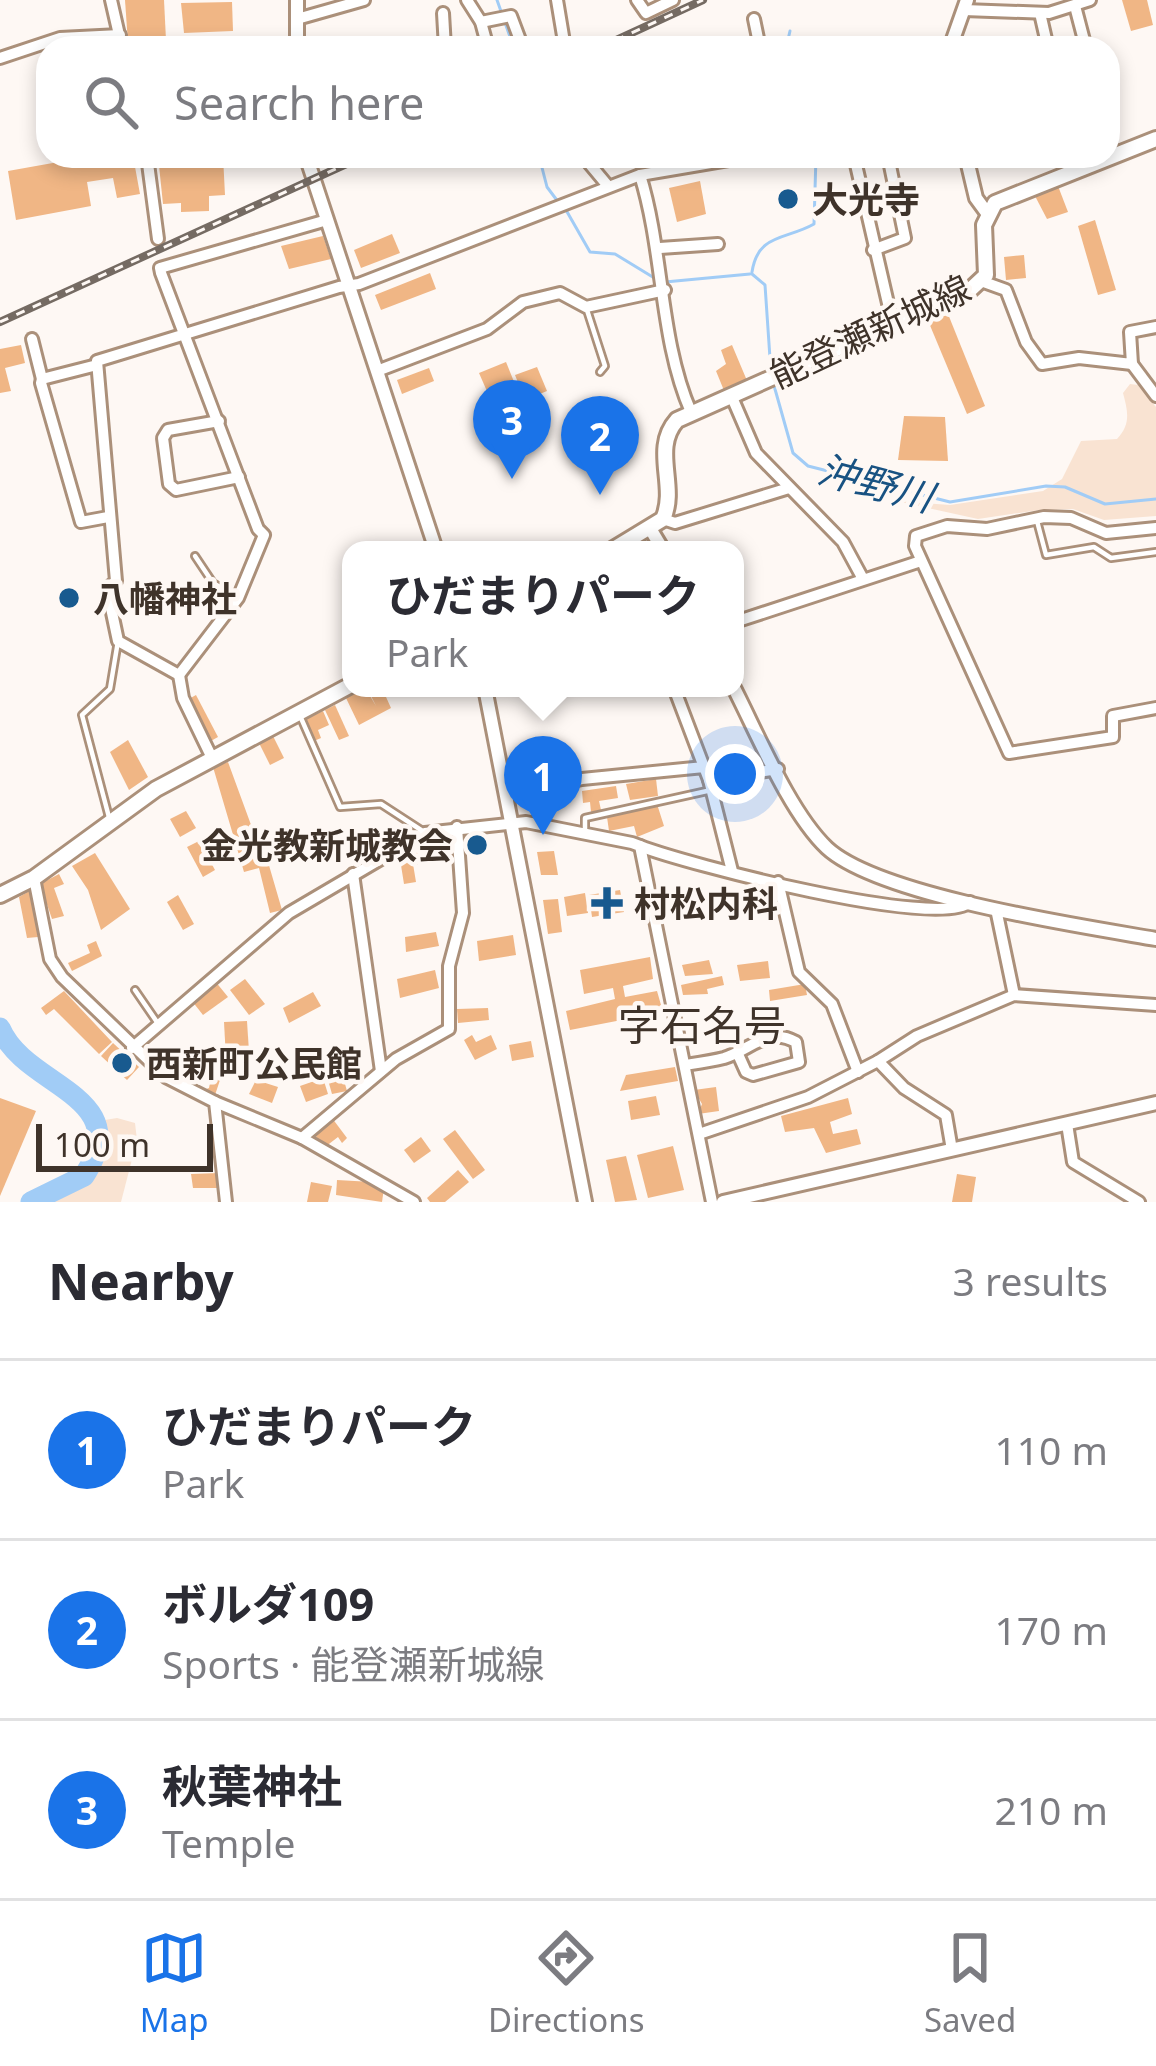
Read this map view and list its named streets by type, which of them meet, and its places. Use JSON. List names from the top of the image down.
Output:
{
  "streets": {
    "main road": ["能登瀬新城線"]
  },
  "districts": ["字石名号"],
  "water": ["沖野川"],
  "places": {
    "other": [
      "大光寺",
      "八幡神社",
      "金光教新城教会",
      "西新町公民館"
    ],
    "health": ["村松内科"]
  },
  "scale_bar": "100 m",
  "page": {
    "search": "Search here",
    "pins": ["3", "2", "1"],
    "popup": ["ひだまりパーク", "Park"],
    "scale": "100 m",
    "heading": ["Nearby", "3 results"],
    "list": [
      {
        "mark": "1",
        "name": "ひだまりパーク",
        "note": "Park",
        "value": "110 m"
      },
      {
        "mark": "2",
        "name": "ボルダ109",
        "note": "Sports · 能登瀬新城線",
        "value": "170 m"
      },
      {
        "mark": "3",
        "name": "秋葉神社",
        "note": "Temple",
        "value": "210 m"
      }
    ],
    "nav": ["Map", "Directions", "Saved"]
  }
}
